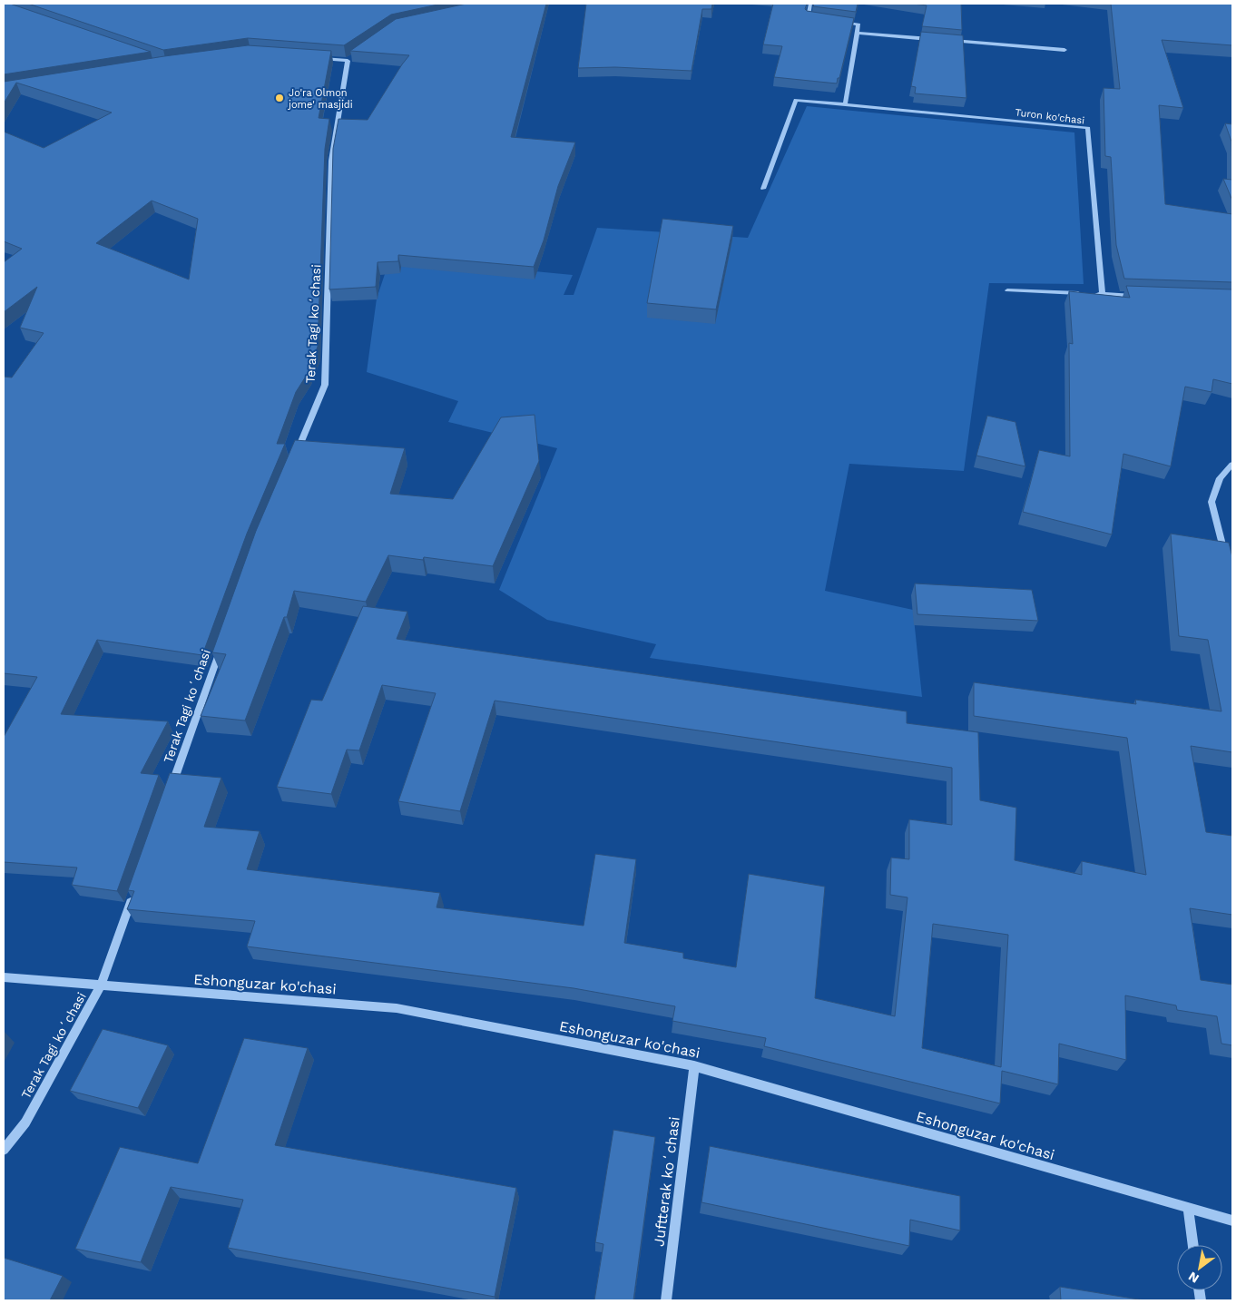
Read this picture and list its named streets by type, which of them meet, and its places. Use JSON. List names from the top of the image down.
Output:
{
  "streets": {
    "street": [
      "Turon ko'chasi",
      "Terak Tagi koʻchasi",
      "Eshonguzar ko'chasi",
      "Juftterak koʻchasi"
    ]
  },
  "crossings": [
    ["Terak Tagi koʻchasi", "Eshonguzar ko'chasi"],
    ["Eshonguzar ko'chasi", "Juftterak koʻchasi"]
  ],
  "places": ["Jo'ra Olmon jome' masjidi"],
  "north": "bottom left"
}
